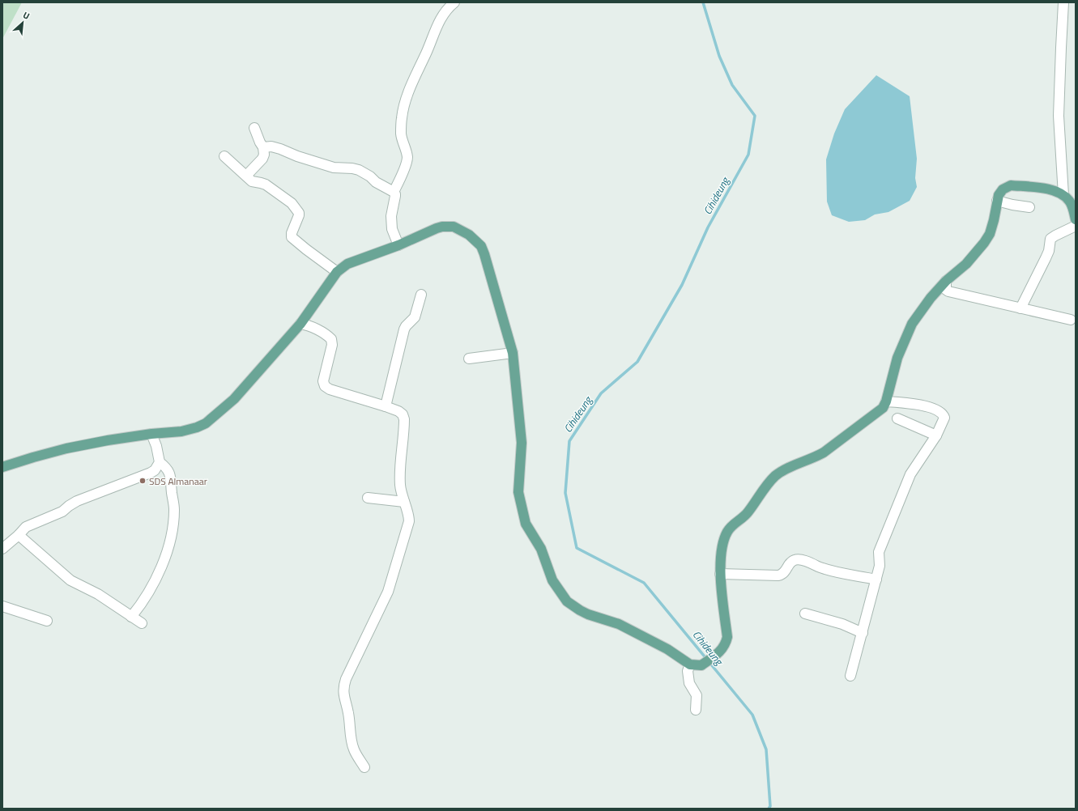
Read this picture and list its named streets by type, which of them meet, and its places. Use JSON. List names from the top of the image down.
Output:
{
  "water": ["Cihideung"],
  "places": ["SDS Almanaar"],
  "north": "top right"
}
